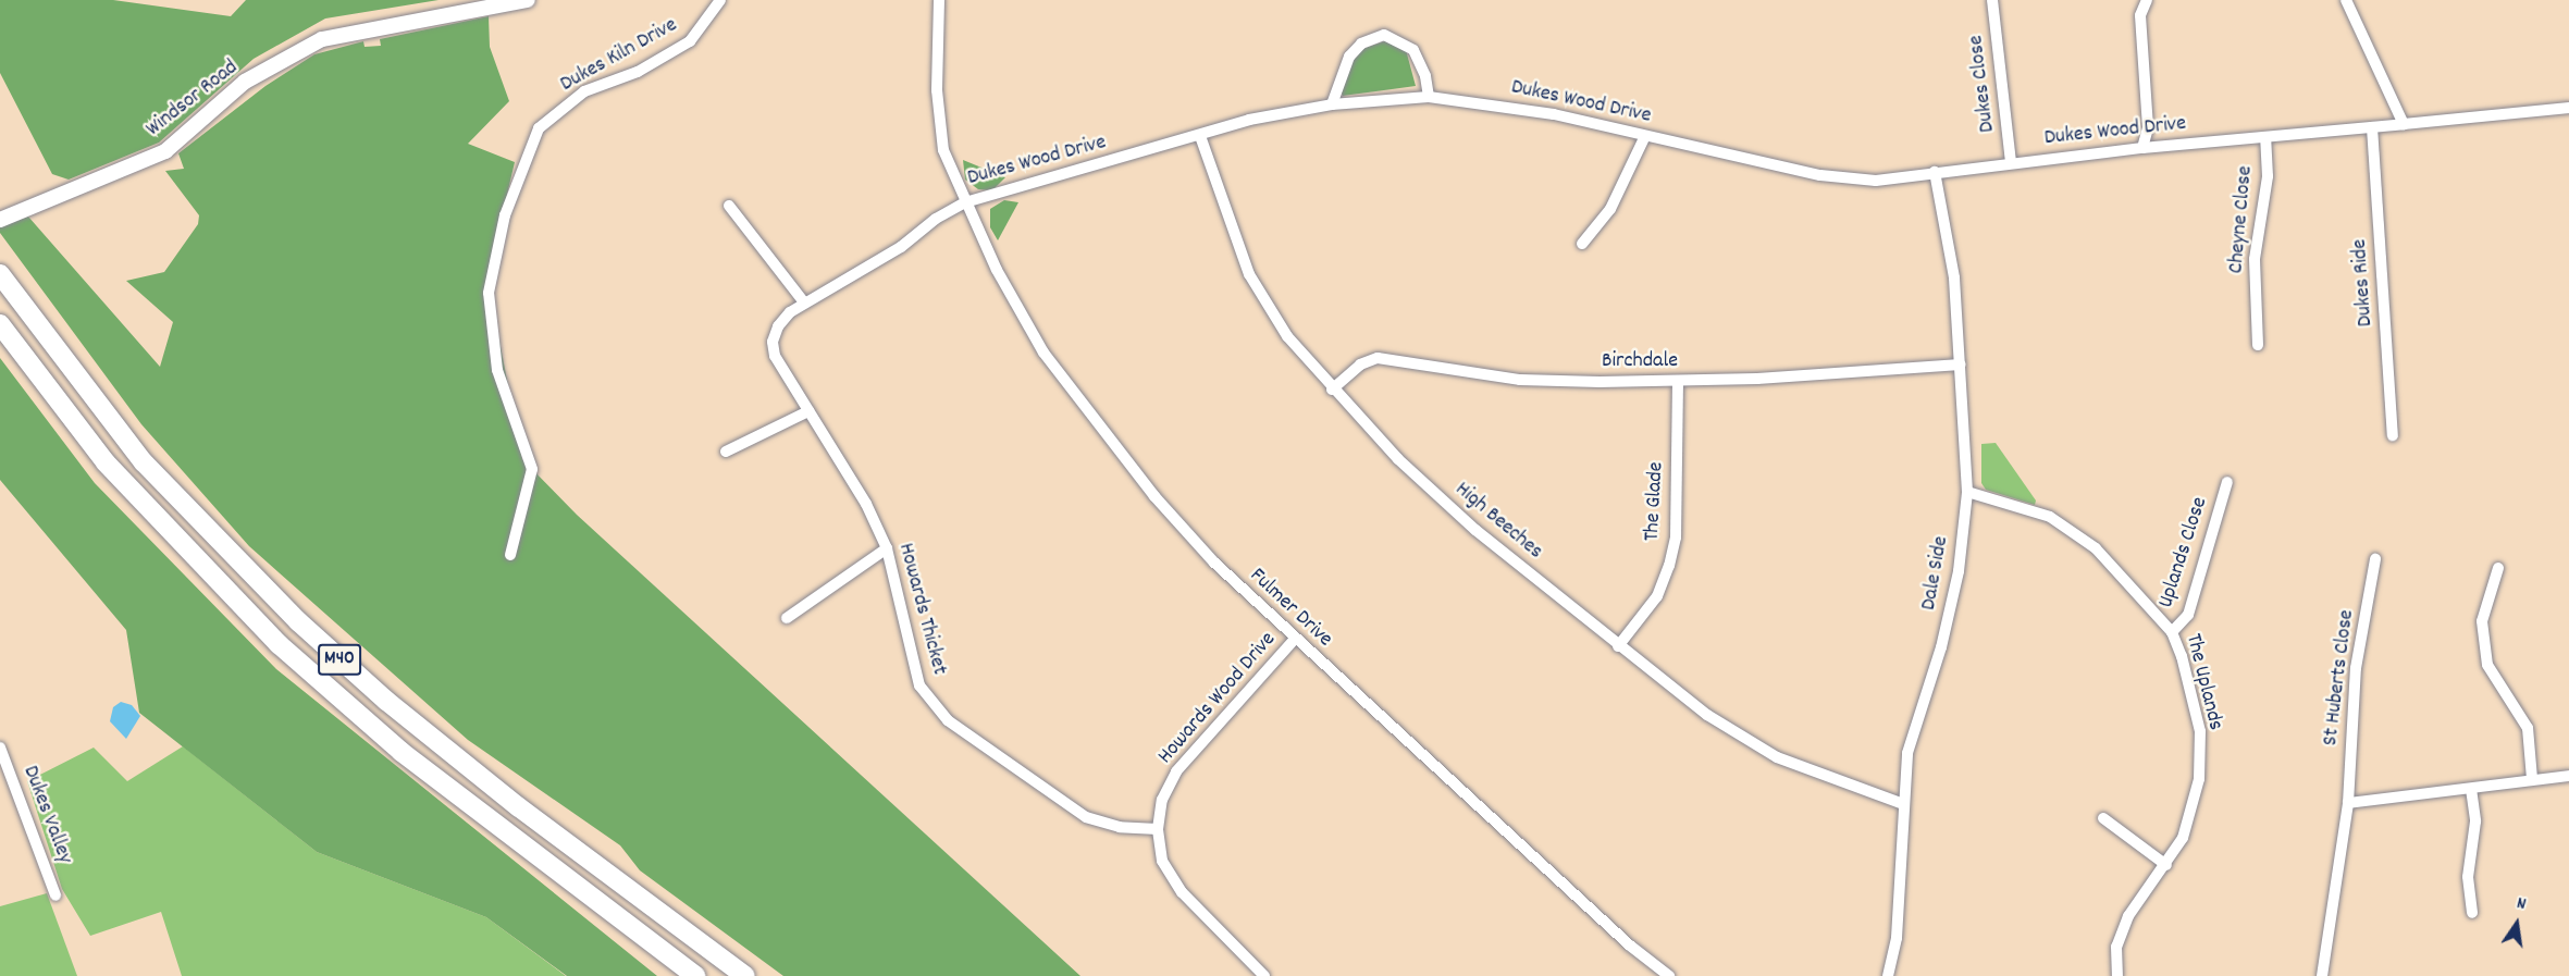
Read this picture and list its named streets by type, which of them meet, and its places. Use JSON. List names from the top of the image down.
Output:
{
  "streets": {
    "highway": ["M40"],
    "main road": ["Windsor Road"],
    "street": [
      "Dukes Kiln Drive",
      "Dukes Close",
      "Dukes Wood Drive",
      "Cheyne Close",
      "Dukes Ride",
      "Birchdale",
      "The Glade",
      "High Beeches",
      "Uplands Close",
      "Dale Side",
      "Fulmer Drive",
      "Howards Thicket",
      "St Huberts Close",
      "The Uplands",
      "Howards Wood Drive",
      "Dukes Valley"
    ]
  },
  "crossings": [
    ["Dukes Close", "Dukes Wood Drive"],
    ["Dukes Wood Drive", "Cheyne Close"],
    ["Dukes Wood Drive", "Dukes Ride"],
    ["Dukes Wood Drive", "High Beeches"],
    ["Dukes Wood Drive", "Dale Side"],
    ["Dukes Wood Drive", "Fulmer Drive"],
    ["Dukes Wood Drive", "Howards Thicket"],
    ["Birchdale", "The Glade"],
    ["Birchdale", "High Beeches"],
    ["Birchdale", "Dale Side"],
    ["The Glade", "High Beeches"],
    ["High Beeches", "Dale Side"],
    ["Uplands Close", "The Uplands"],
    ["Dale Side", "The Uplands"],
    ["Fulmer Drive", "Howards Thicket"],
    ["Fulmer Drive", "Howards Wood Drive"],
    ["Howards Thicket", "Howards Wood Drive"]
  ],
  "north": "top"
}
